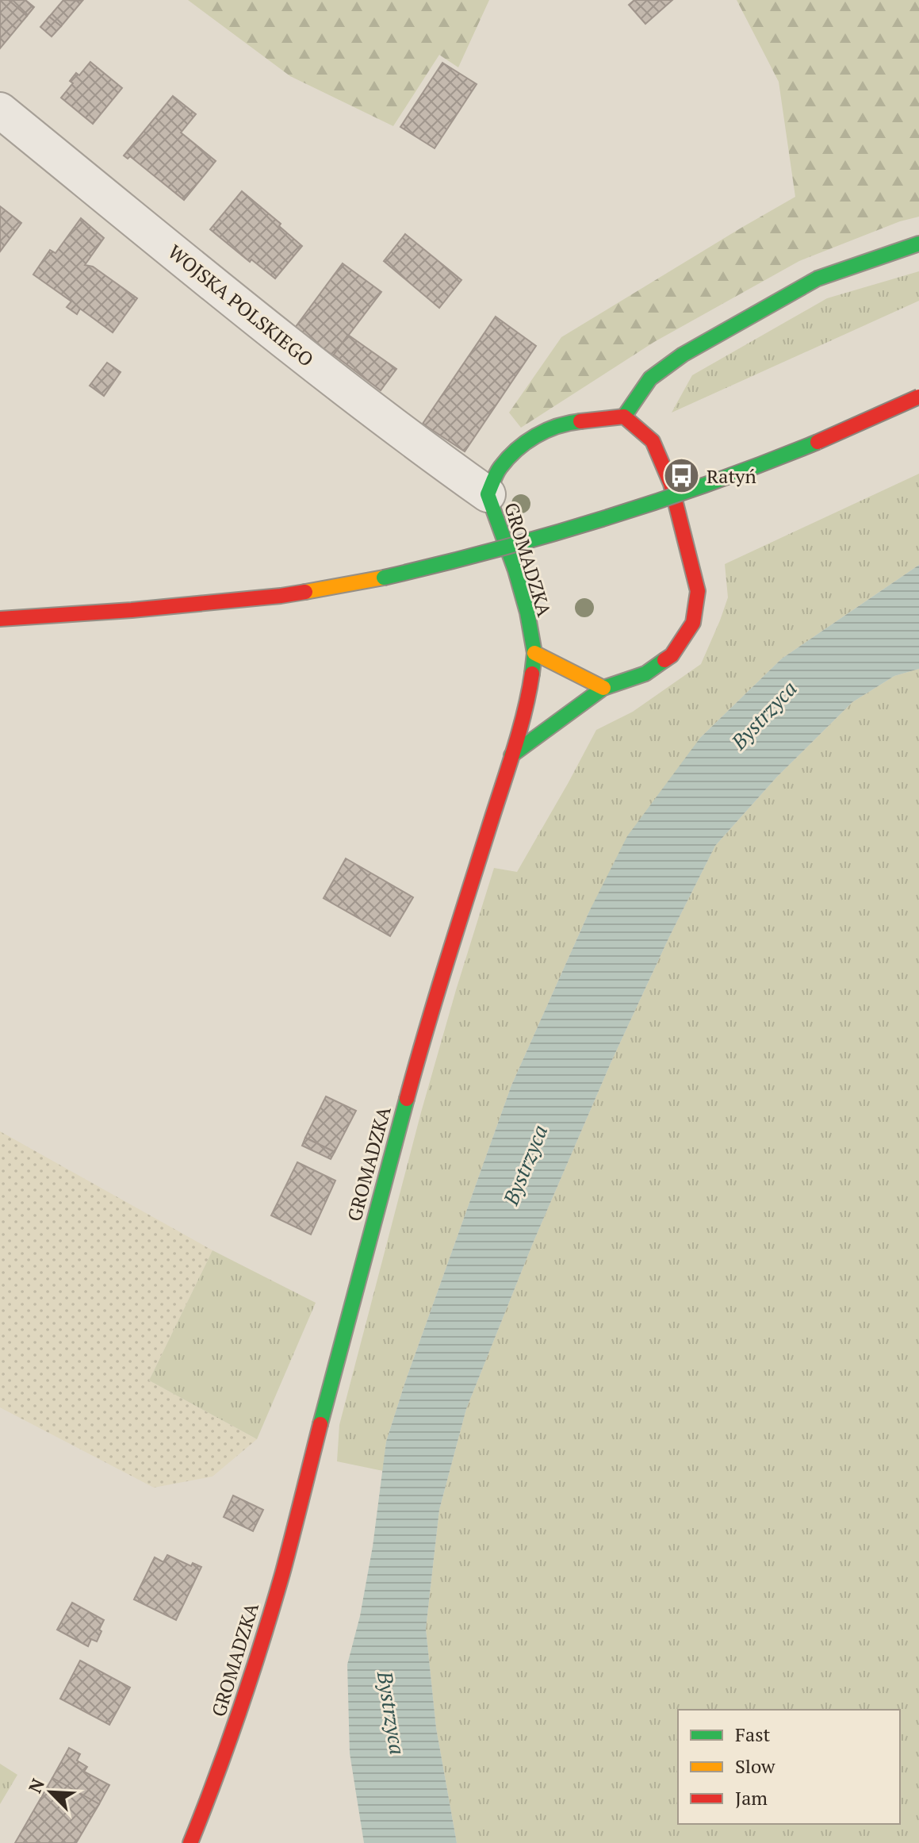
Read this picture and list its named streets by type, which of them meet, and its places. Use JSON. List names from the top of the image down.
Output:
{
  "streets": {
    "street": ["WOJSKA POLSKIEGO", "GROMADZKA"]
  },
  "crossings": [
    ["WOJSKA POLSKIEGO", "GROMADZKA"]
  ],
  "water": ["Bystrzyca"],
  "places": {
    "bus stop": ["Ratyń"]
  },
  "legend": ["Fast", "Slow", "Jam"],
  "north": "top left"
}
